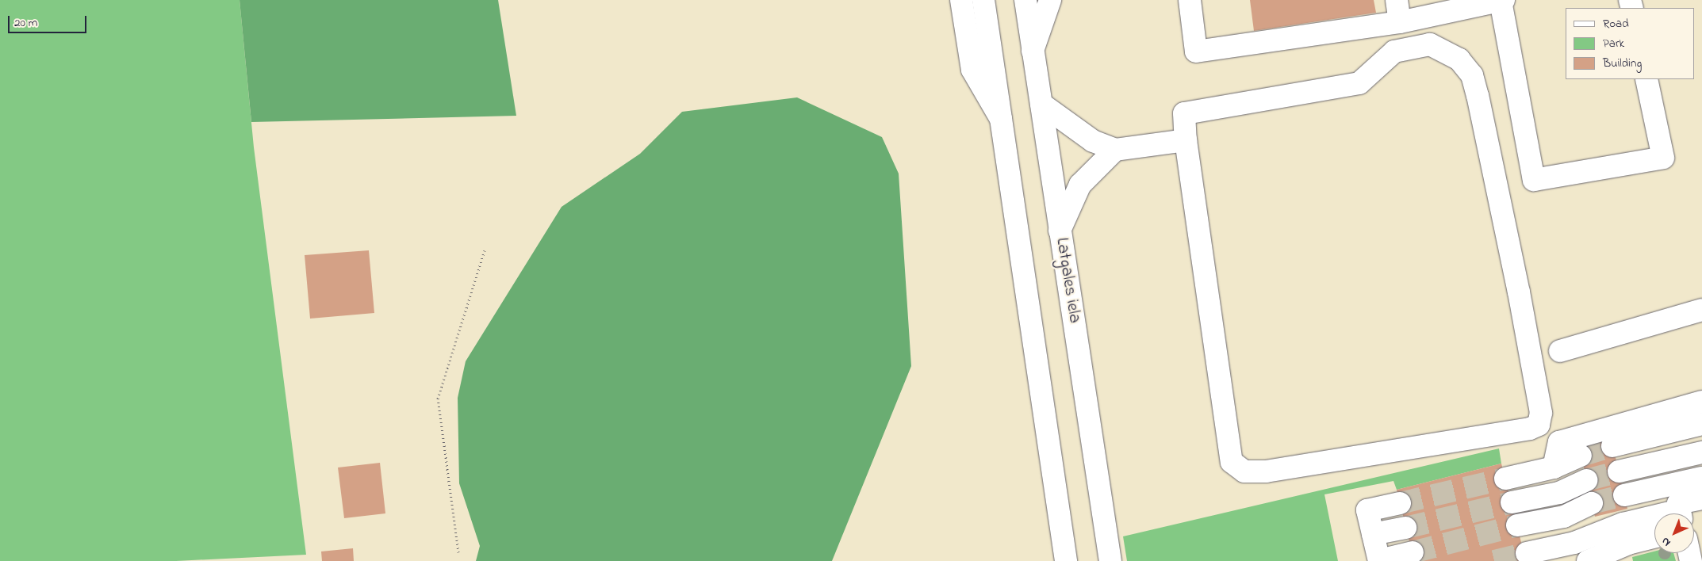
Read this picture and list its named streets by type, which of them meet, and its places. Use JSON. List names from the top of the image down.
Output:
{
  "streets": {
    "main road": ["Latgales iela"]
  },
  "legend": ["Road", "Park", "Building"],
  "scale_bar": "20 m",
  "north": "bottom left"
}
